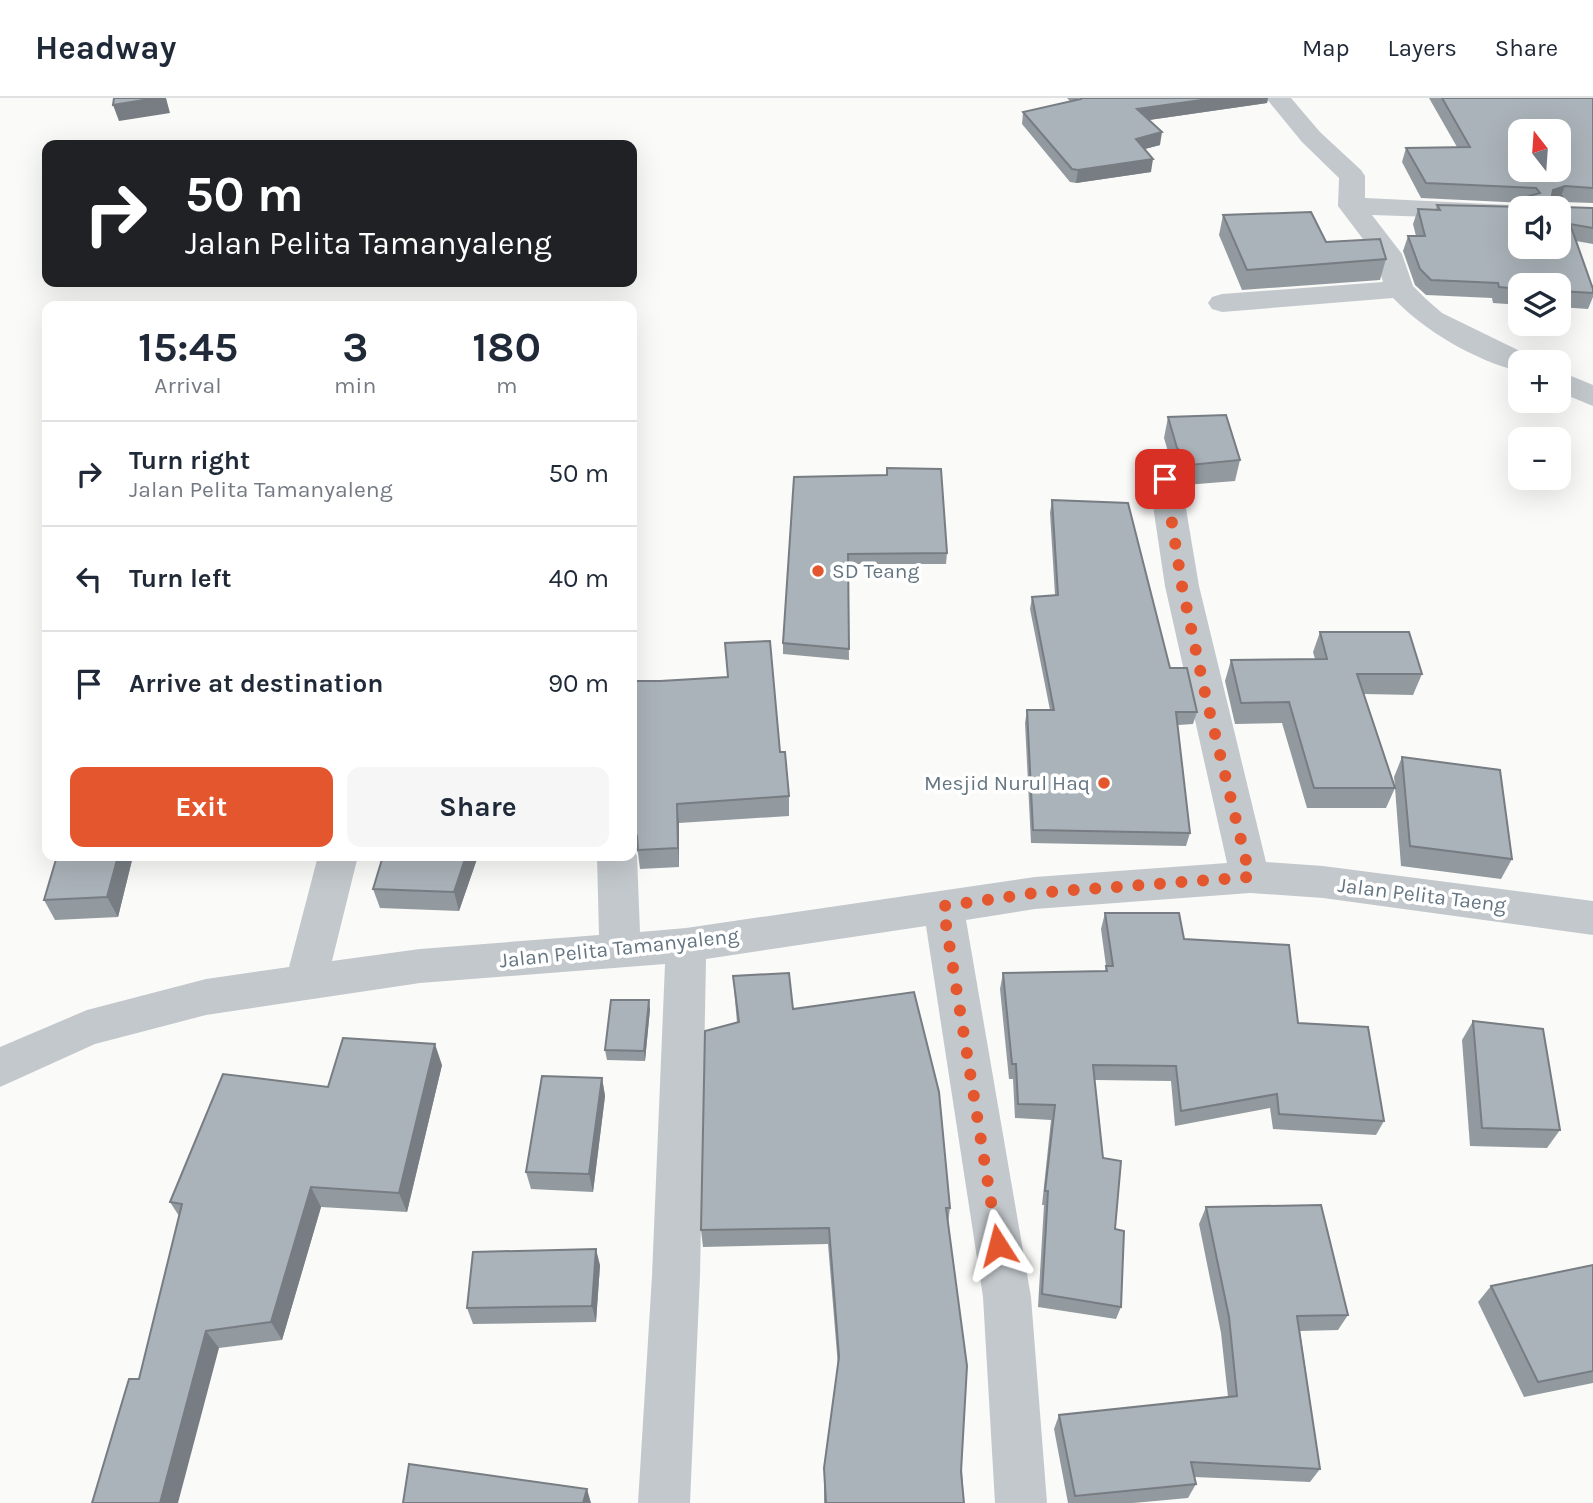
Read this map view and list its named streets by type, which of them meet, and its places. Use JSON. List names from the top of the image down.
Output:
{
  "streets": {
    "street": ["Jalan Pelita Taeng", "Jalan Pelita Tamanyaleng"]
  },
  "crossings": [
    ["Jalan Pelita Taeng", "Jalan Pelita Tamanyaleng"]
  ],
  "places": ["SD Teang", "Mesjid Nurul Haq"],
  "north": "top",
  "page": {
    "header": "Headway",
    "nav": ["Map", "Layers", "Share"],
    "map_buttons": ["+", "−"],
    "turn": ["50 m", "Jalan Pelita Tamanyaleng"],
    "eta": [
      "15:45",
      "Arrival",
      "3",
      "min",
      "180",
      "m"
    ],
    "list": [
      {
        "name": "Turn right",
        "note": "Jalan Pelita Tamanyaleng",
        "value": "50 m"
      },
      {
        "name": "Turn left",
        "value": "40 m"
      },
      {
        "name": "Arrive at destination",
        "value": "90 m"
      }
    ],
    "buttons": ["Exit", "Share"]
  }
}
